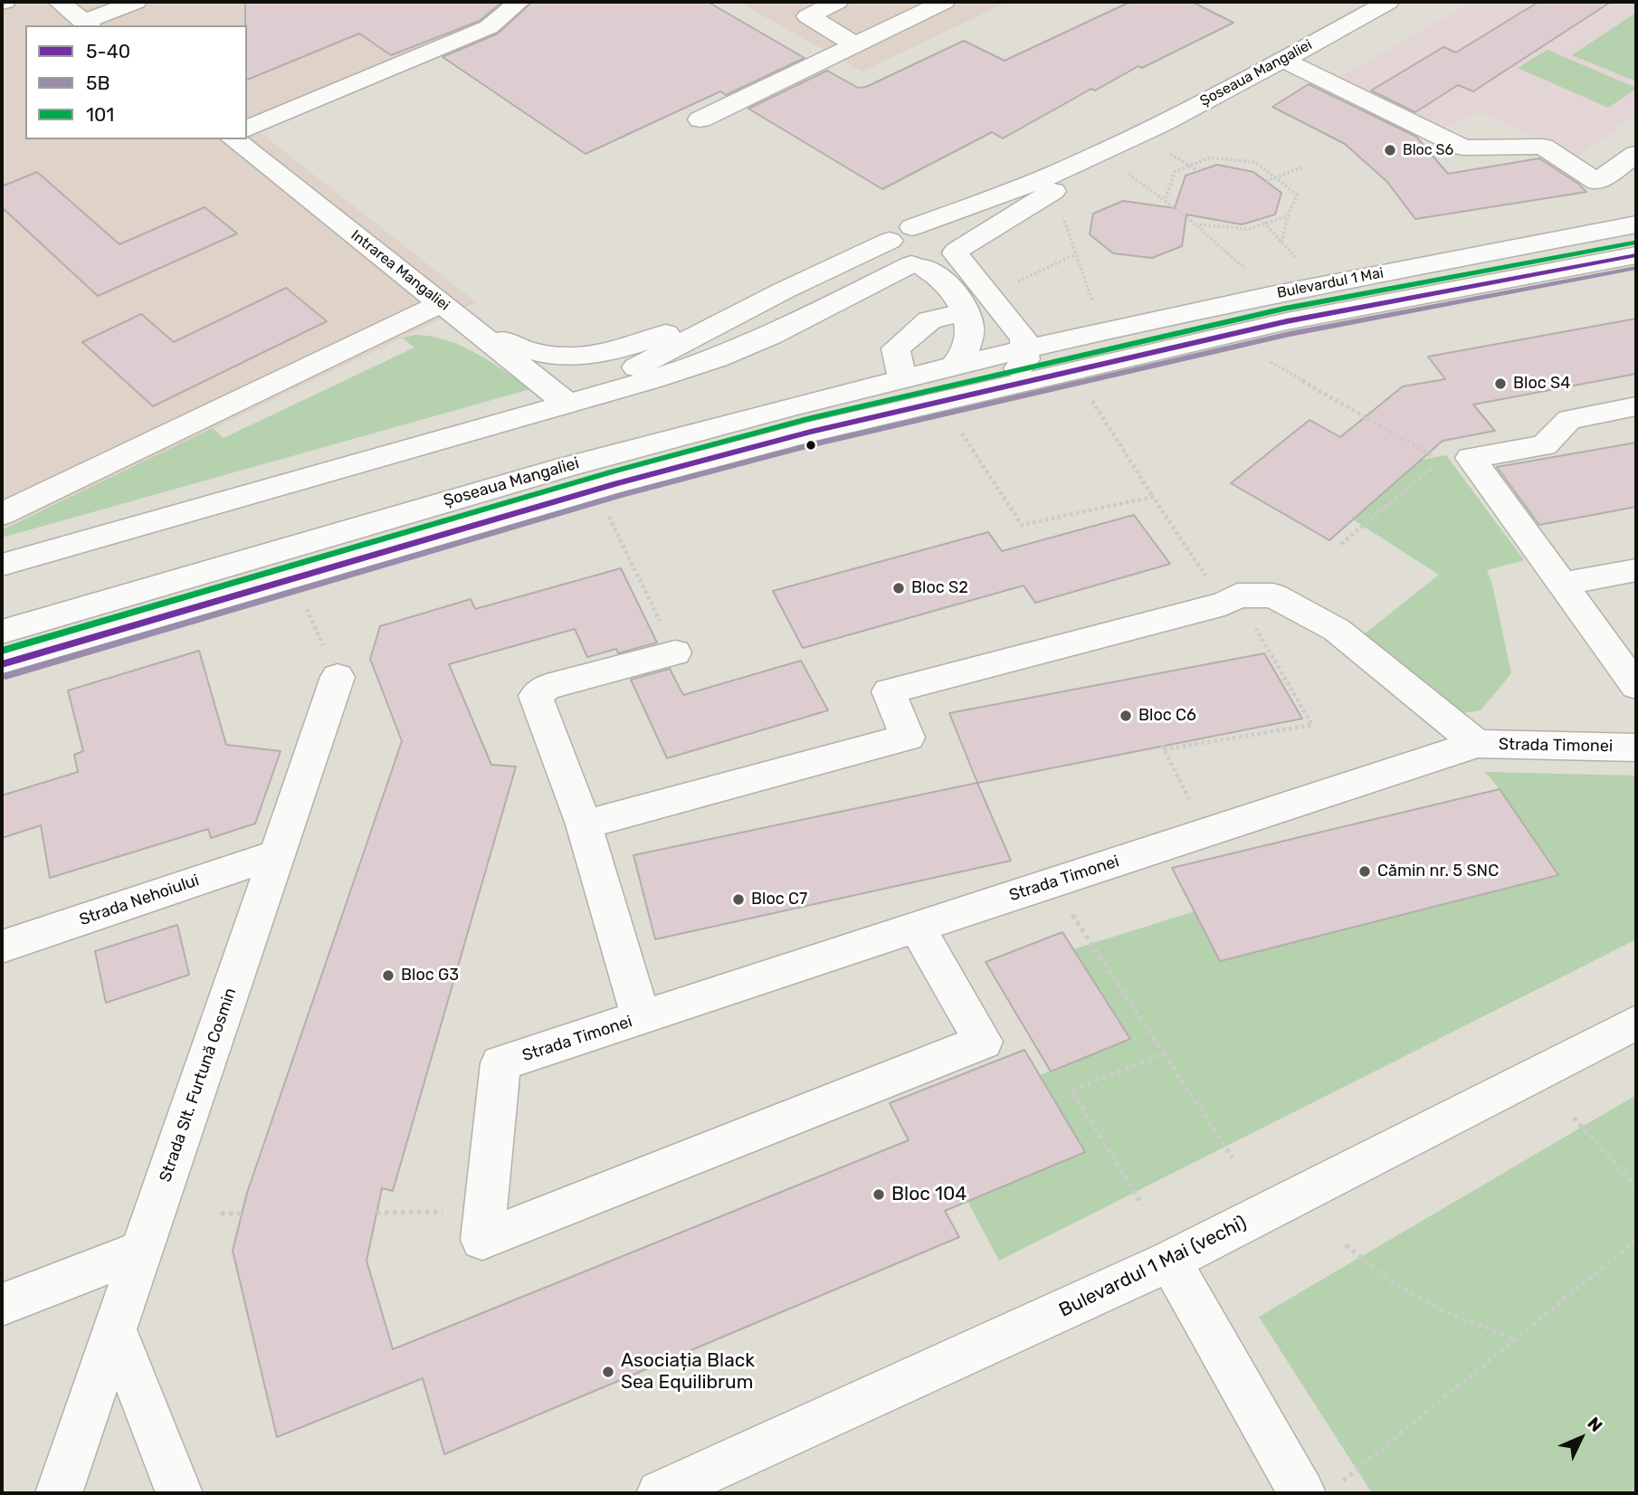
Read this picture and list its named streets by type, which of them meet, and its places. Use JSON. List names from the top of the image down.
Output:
{
  "streets": {
    "street": [
      "Șoseaua Mangaliei",
      "Intrarea Mangaliei",
      "Bulevardul 1 Mai",
      "Strada Timonei",
      "Strada Nehoiului",
      "Strada Slt. Furtună Cosmin",
      "Bulevardul 1 Mai (vechi)"
    ]
  },
  "crossings": [
    ["Șoseaua Mangaliei", "Intrarea Mangaliei"],
    ["Șoseaua Mangaliei", "Bulevardul 1 Mai"],
    ["Strada Nehoiului", "Strada Slt. Furtună Cosmin"]
  ],
  "places": [
    "Bloc S6",
    "Bloc S4",
    "Bloc S2",
    "Bloc C6",
    "Cămin nr. 5 SNC",
    "Bloc C7",
    "Bloc G3",
    "Bloc 104",
    "Asociația Black Sea Equilibrum"
  ],
  "lines": ["transit line 101", "transit line 5-40", "transit line 5B"],
  "legend": ["5-40", "5B", "101"],
  "north": "top right"
}
